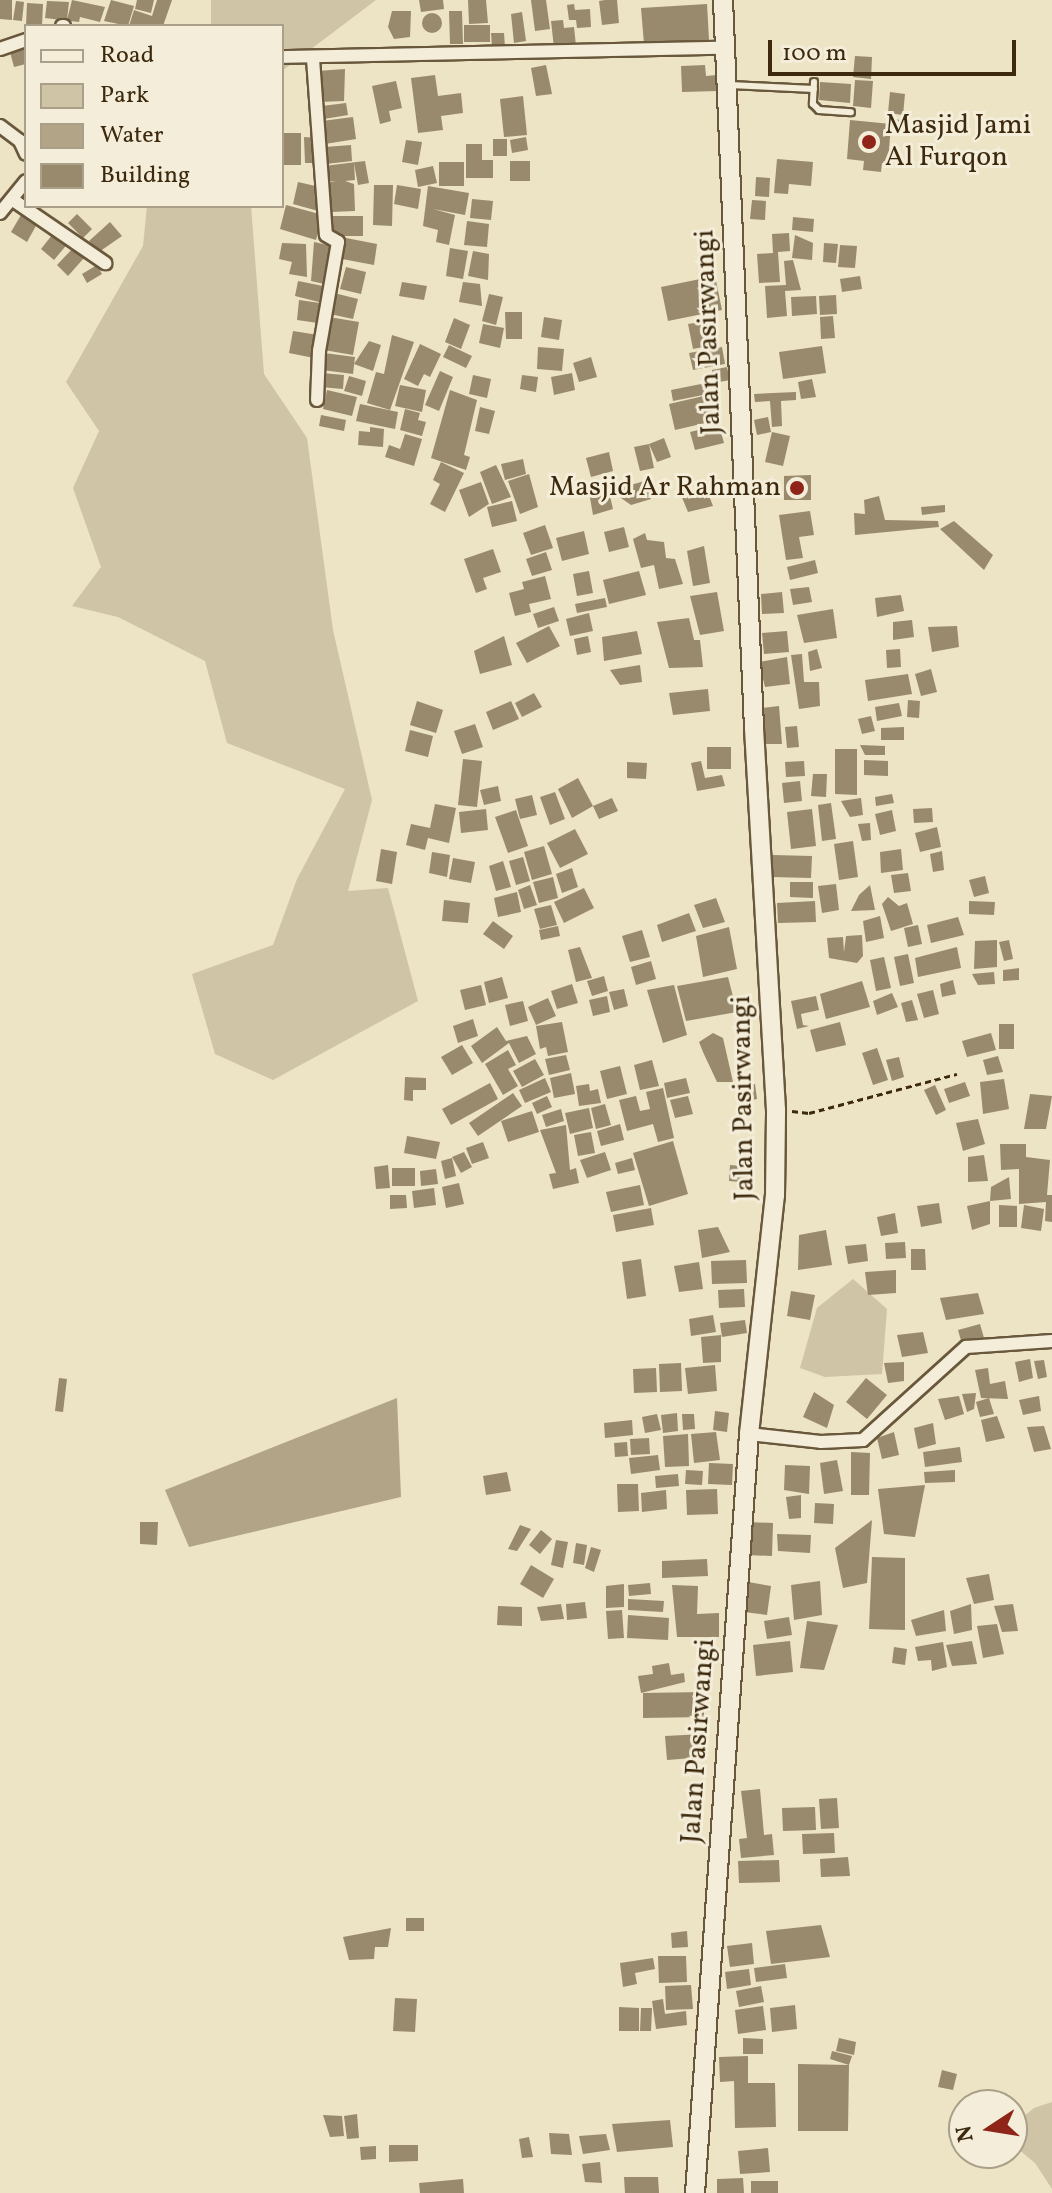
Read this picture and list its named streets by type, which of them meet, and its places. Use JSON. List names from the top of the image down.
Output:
{
  "streets": {
    "street": ["Jalan Pasirwangi"]
  },
  "places": ["Masjid Jami Al Furqon", "Masjid Ar Rahman"],
  "legend": [
    "Road",
    "Park",
    "Water",
    "Building"
  ],
  "scale_bar": "100 m",
  "north": "left"
}
